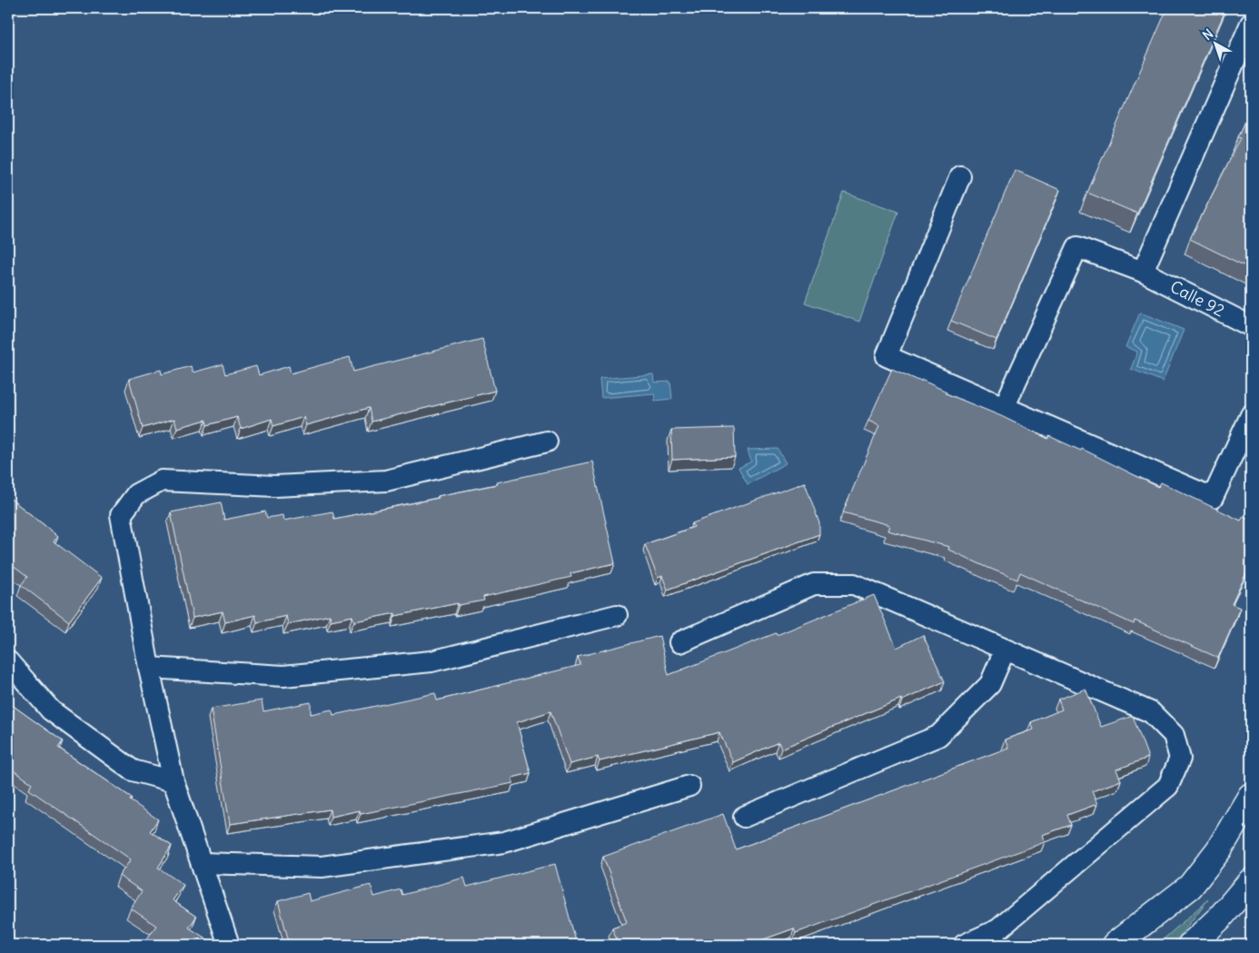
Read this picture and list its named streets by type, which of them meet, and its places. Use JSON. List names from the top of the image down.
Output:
{
  "streets": {
    "lane": ["Calle 92"]
  },
  "north": "top left"
}
